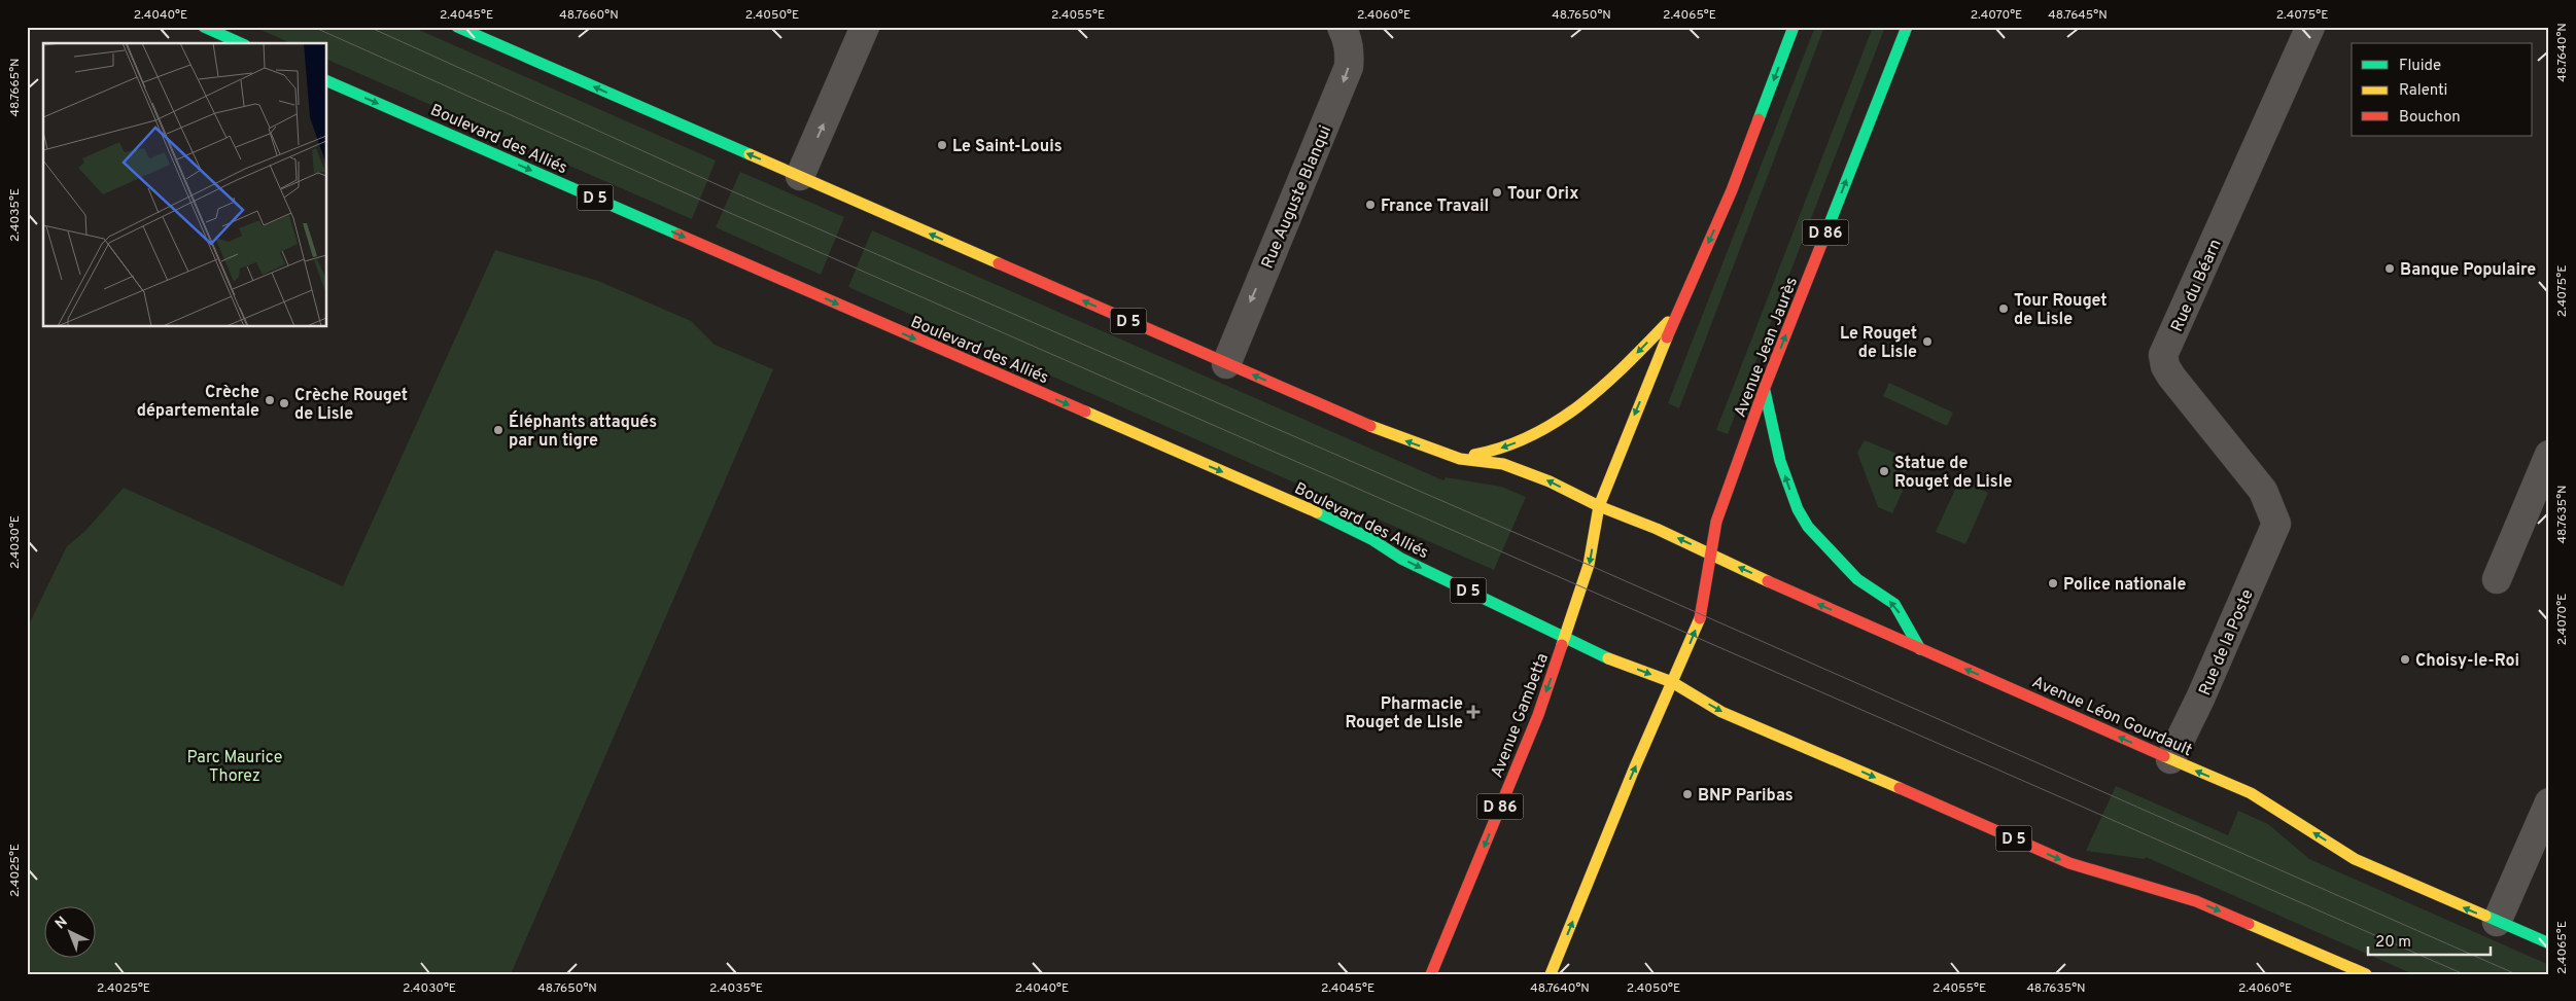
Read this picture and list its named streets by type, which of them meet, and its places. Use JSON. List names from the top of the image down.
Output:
{
  "streets": {
    "main road": [
      "Boulevard des Alliés",
      "D 5",
      "D 86",
      "Avenue Jean Jaurès",
      "Avenue Gambetta",
      "Avenue Léon Gourdault"
    ],
    "street": ["Rue Auguste Blanqui", "Rue du Béarn", "Rue de la Poste"]
  },
  "crossings": [
    ["Boulevard des Alliés", "D 5"],
    ["Boulevard des Alliés", "D 86"],
    ["Boulevard des Alliés", "Avenue Jean Jaurès"],
    ["Boulevard des Alliés", "Avenue Gambetta"],
    ["Rue Auguste Blanqui", "D 5"],
    ["D 5", "D 86"],
    ["D 5", "Avenue Jean Jaurès"],
    ["D 5", "Avenue Léon Gourdault"],
    ["D 86", "Avenue Jean Jaurès"],
    ["D 86", "Avenue Gambetta"],
    ["D 86", "Avenue Léon Gourdault"],
    ["Rue du Béarn", "Rue de la Poste"],
    ["Avenue Jean Jaurès", "Avenue Léon Gourdault"],
    ["Rue de la Poste", "Avenue Léon Gourdault"]
  ],
  "one_way": [
    "Rue Auguste Blanqui",
    "Avenue Jean Jaurès",
    "Avenue Gambetta",
    "Avenue Léon Gourdault"
  ],
  "parks": ["Parc Maurice Thorez"],
  "places": {
    "other": [
      "Le Saint-Louis",
      "Tour Orix",
      "France Travail",
      "Banque Populaire",
      "Tour Rouget de Lisle",
      "Le Rouget de Lisle",
      "Crèche départementale",
      "Crèche Rouget de Lisle",
      "Éléphants attaqués par un tigre",
      "Statue de Rouget de Lisle",
      "Police nationale",
      "Choisy-le-Roi",
      "BNP Paribas"
    ],
    "health": ["Pharmacie Rouget de LIsle"]
  },
  "legend": ["Fluide", "Ralenti", "Bouchon"],
  "scale_bar": "20 m",
  "north": "top left",
  "coordinates": [
    "2.4040°E",
    "2.4045°E",
    "48.7660°N",
    "2.4050°E",
    "2.4055°E",
    "2.4060°E",
    "48.7650°N",
    "2.4065°E",
    "2.4070°E",
    "48.7645°N",
    "2.4075°E",
    "48.7640°N",
    "48.7665°N",
    "2.4035°E",
    "48.7635°N",
    "2.4030°E",
    "2.4025°E"
  ]
}
